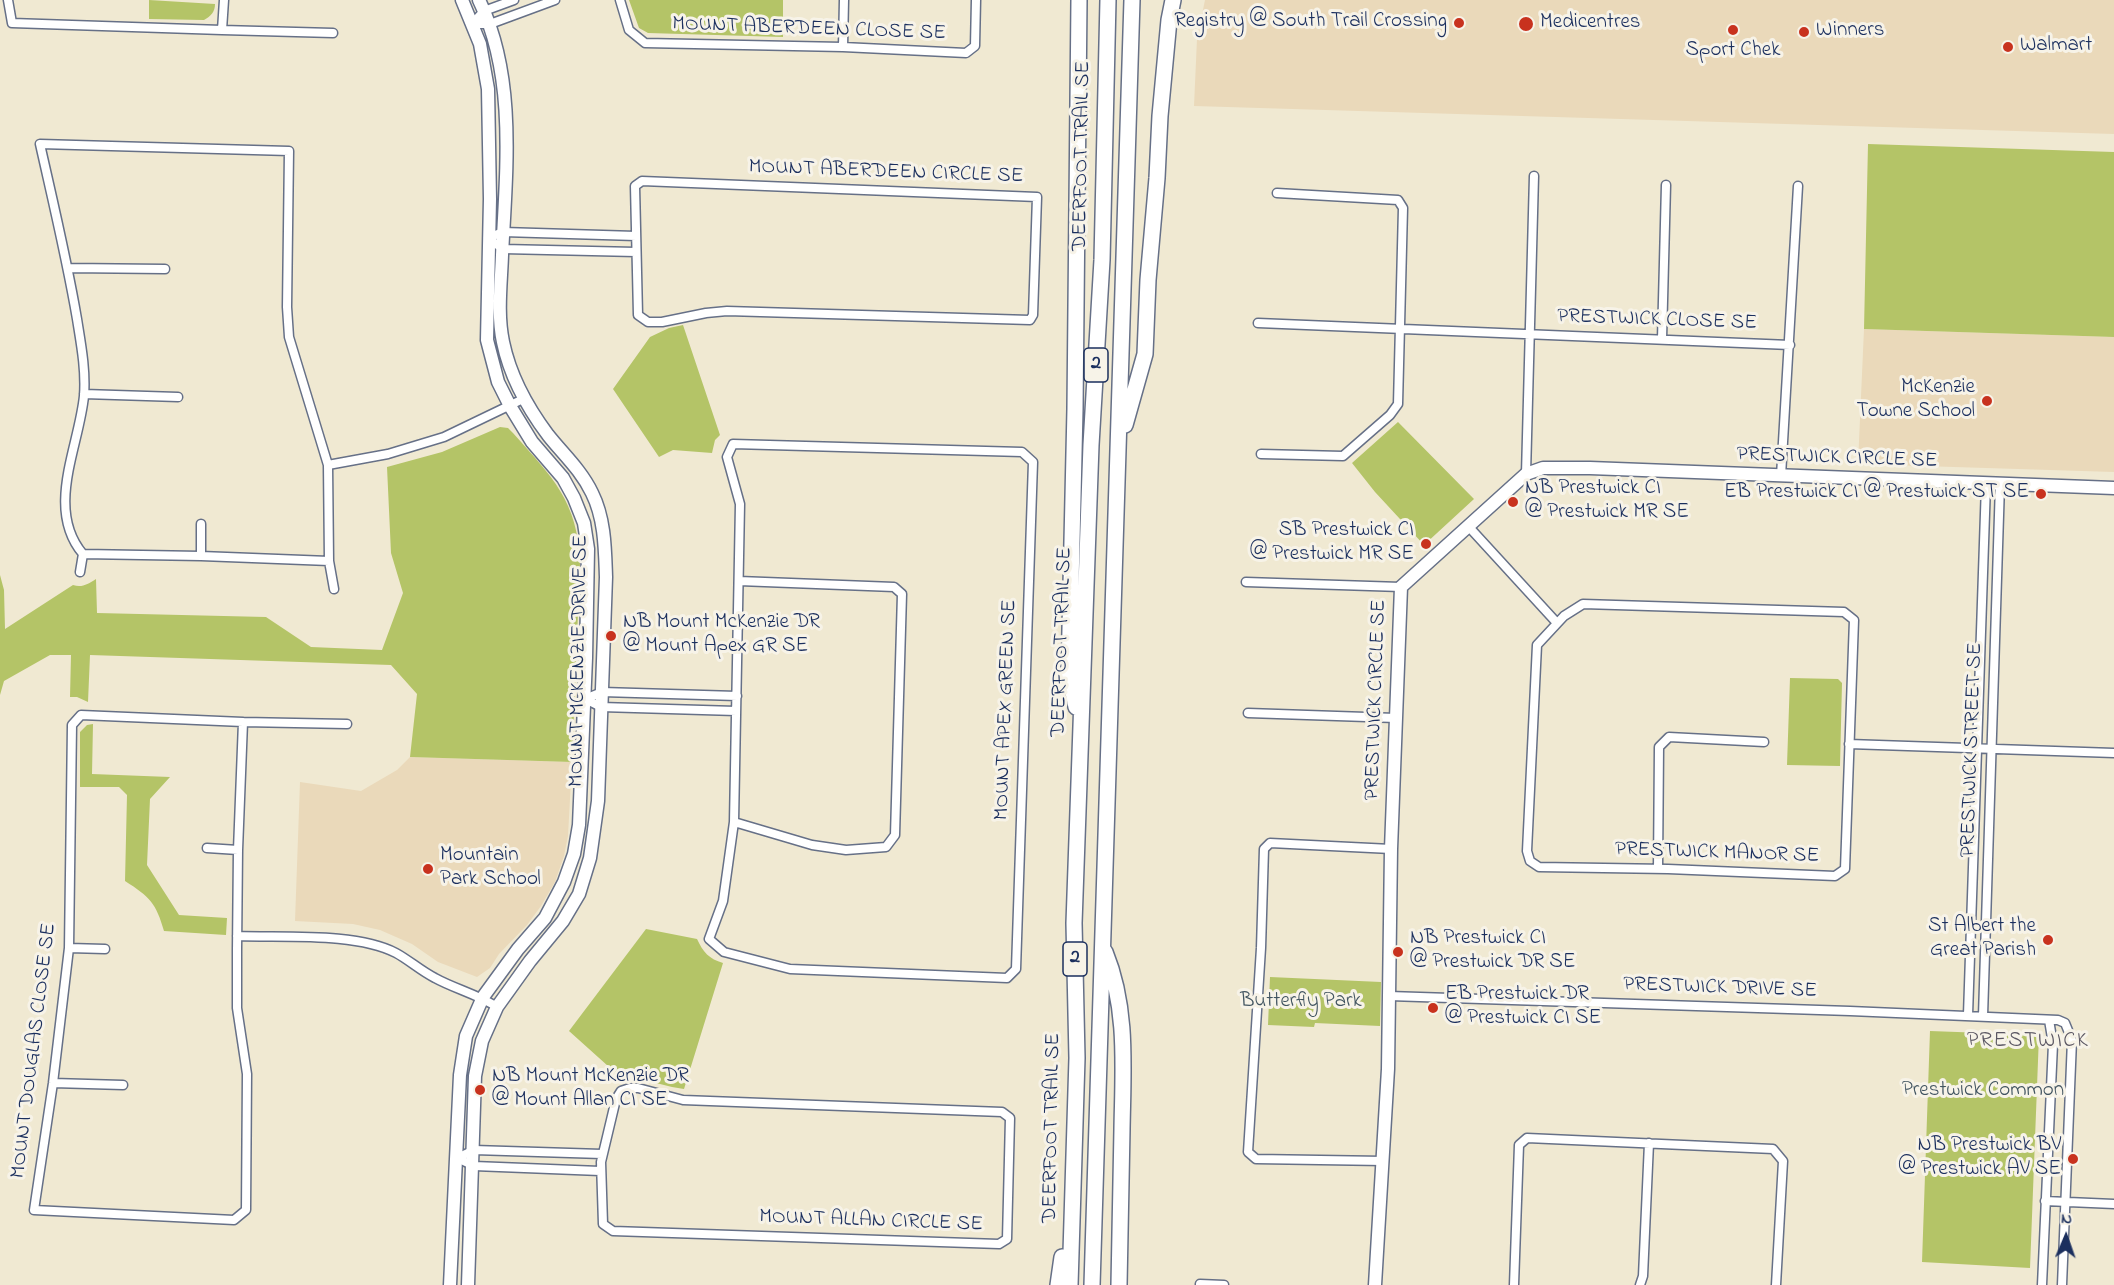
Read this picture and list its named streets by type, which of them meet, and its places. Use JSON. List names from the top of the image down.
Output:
{
  "streets": {
    "highway": ["DEERFOOT TRAIL SE", "2"],
    "street": [
      "MOUNT ABERDEEN CLOSE SE",
      "MOUNT ABERDEEN CIRCLE SE",
      "PRESTWICK CLOSE SE",
      "PRESTWICK CIRCLE SE",
      "MOUNT MCKENZIE DRIVE SE",
      "MOUNT APEX GREEN SE",
      "PRESTWICK STREET SE",
      "PRESTWICK MANOR SE",
      "PRESTWICK DRIVE SE",
      "MOUNT DOUGLAS CLOSE SE",
      "MOUNT ALLAN CIRCLE SE"
    ]
  },
  "crossings": [
    ["PRESTWICK CLOSE SE", "PRESTWICK CIRCLE SE"],
    ["PRESTWICK CIRCLE SE", "PRESTWICK STREET SE"],
    ["PRESTWICK CIRCLE SE", "PRESTWICK DRIVE SE"],
    ["PRESTWICK STREET SE", "PRESTWICK DRIVE SE"]
  ],
  "districts": ["PRESTWICK"],
  "parks": ["Butterfly Park", "Prestwick Common"],
  "places": [
    "Registry @ South Trail Crossing",
    "Medicentres",
    "Sport Chek",
    "Winners",
    "Walmart",
    "McKenzie Towne School",
    "EB Prestwick CI @ Prestwick ST SE",
    "NB Prestwick CI @ Prestwick MR SE",
    "SB Prestwick CI @ Prestwick MR SE",
    "NB Mount McKenzie DR @ Mount Apex GR SE",
    "Mountain Park School",
    "St Albert the Great Parish",
    "NB Prestwick CI @ Prestwick DR SE",
    "EB Prestwick DR @ Prestwick CI SE",
    "NB Mount McKenzie DR @ Mount Allan CI SE",
    "NB Prestwick BV @ Prestwick AV SE"
  ],
  "north": "top"
}
